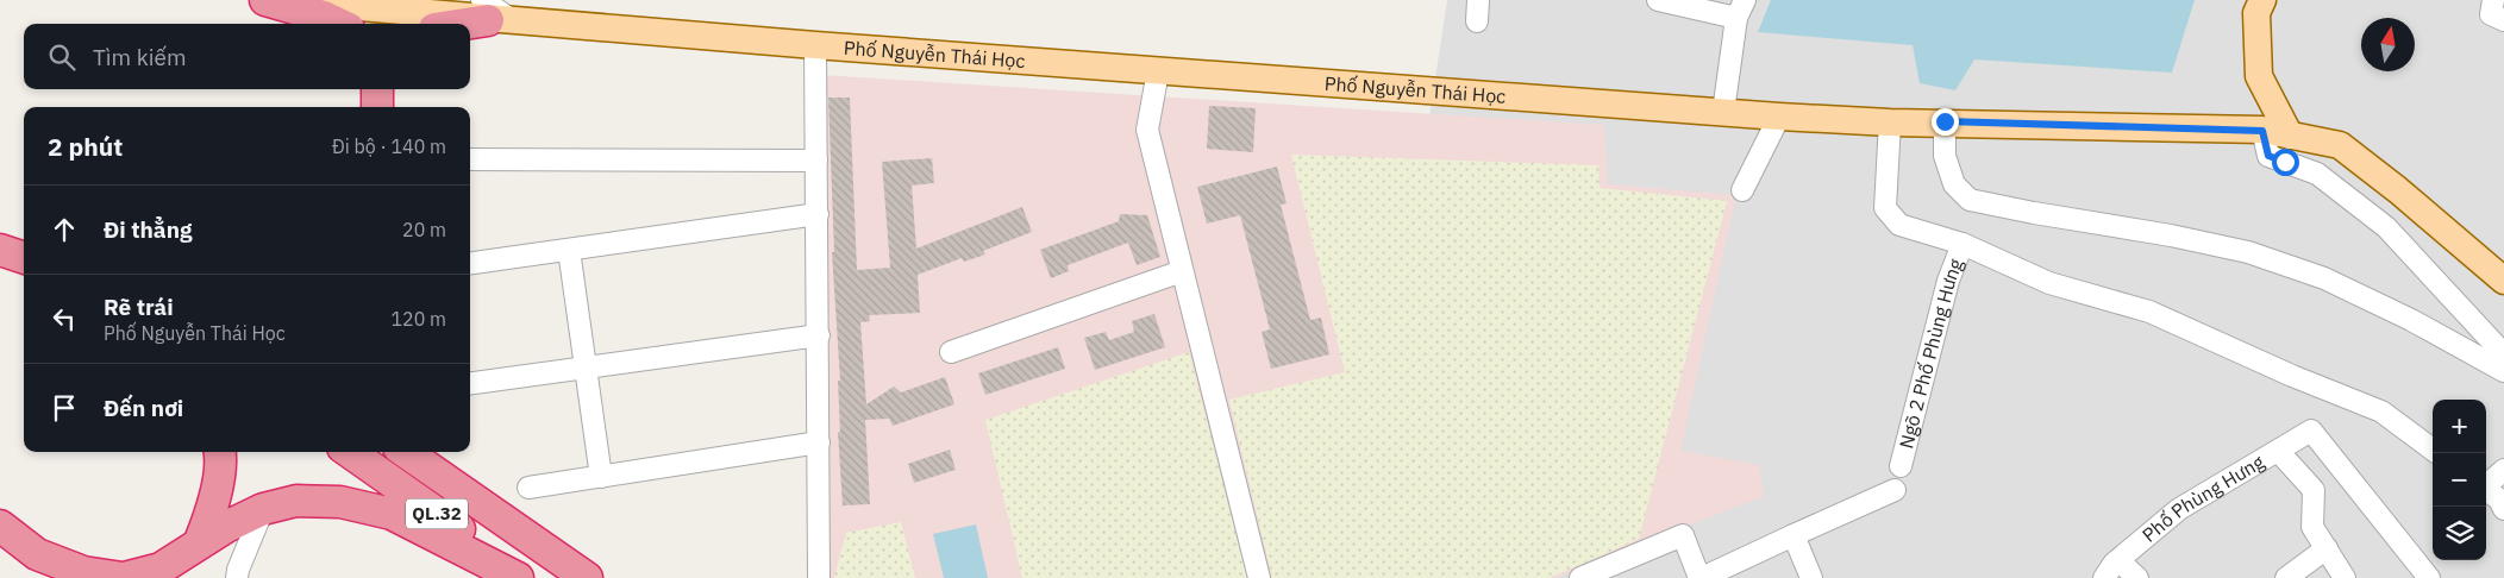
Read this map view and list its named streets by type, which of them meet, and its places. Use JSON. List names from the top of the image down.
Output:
{
  "streets": {
    "highway": ["QL.32"],
    "main road": ["Phố Nguyễn Thái Học"],
    "street": ["Ngõ 2 Phố Phùng Hưng", "Phố Phùng Hưng"]
  },
  "north": "top",
  "page": {
    "search": "Tìm kiếm",
    "heading": ["2 phút", "Đi bộ · 140 m"],
    "list": [
      ["Đi thẳng", "20 m"],
      ["Rẽ trái", "Phố Nguyễn Thái Học", "120 m"],
      "Đến nơi"
    ],
    "map_buttons": ["+", "−"]
  }
}
